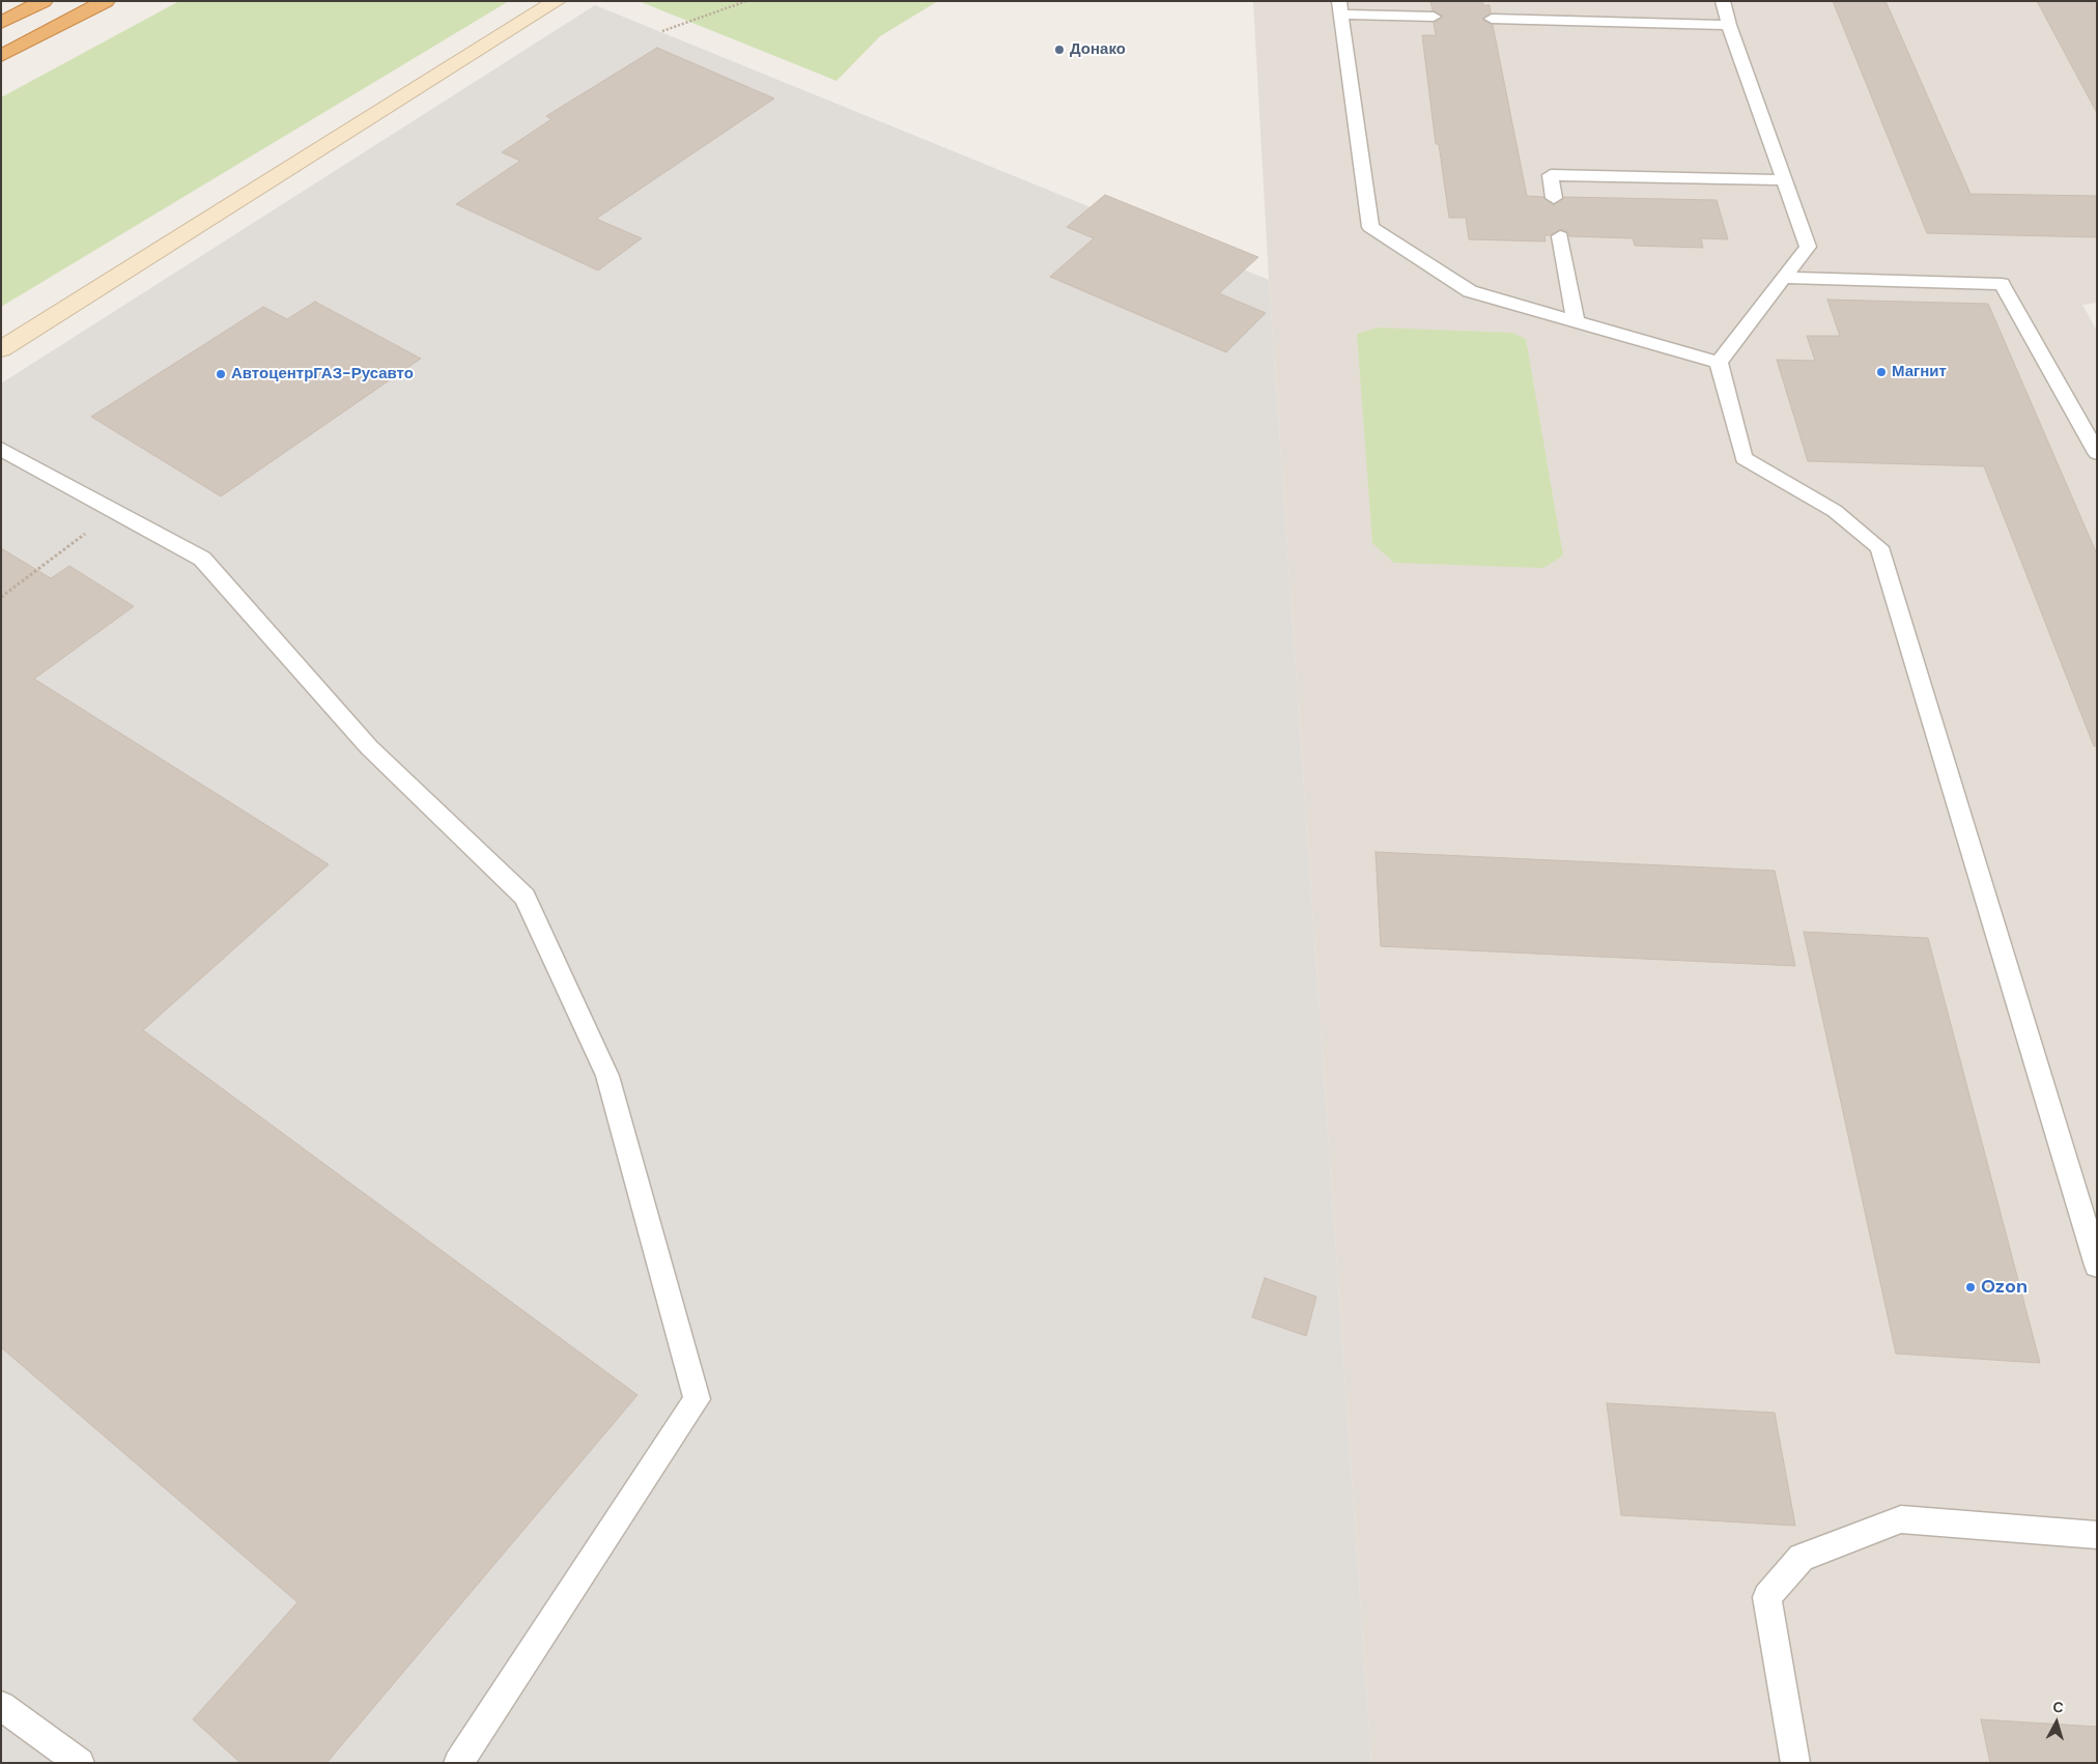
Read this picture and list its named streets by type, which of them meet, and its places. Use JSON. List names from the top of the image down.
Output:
{
  "places": [
    "Донако",
    "Магнит",
    "АвтоцентрГАЗ-Русавто",
    "Ozon"
  ],
  "north": "top"
}
